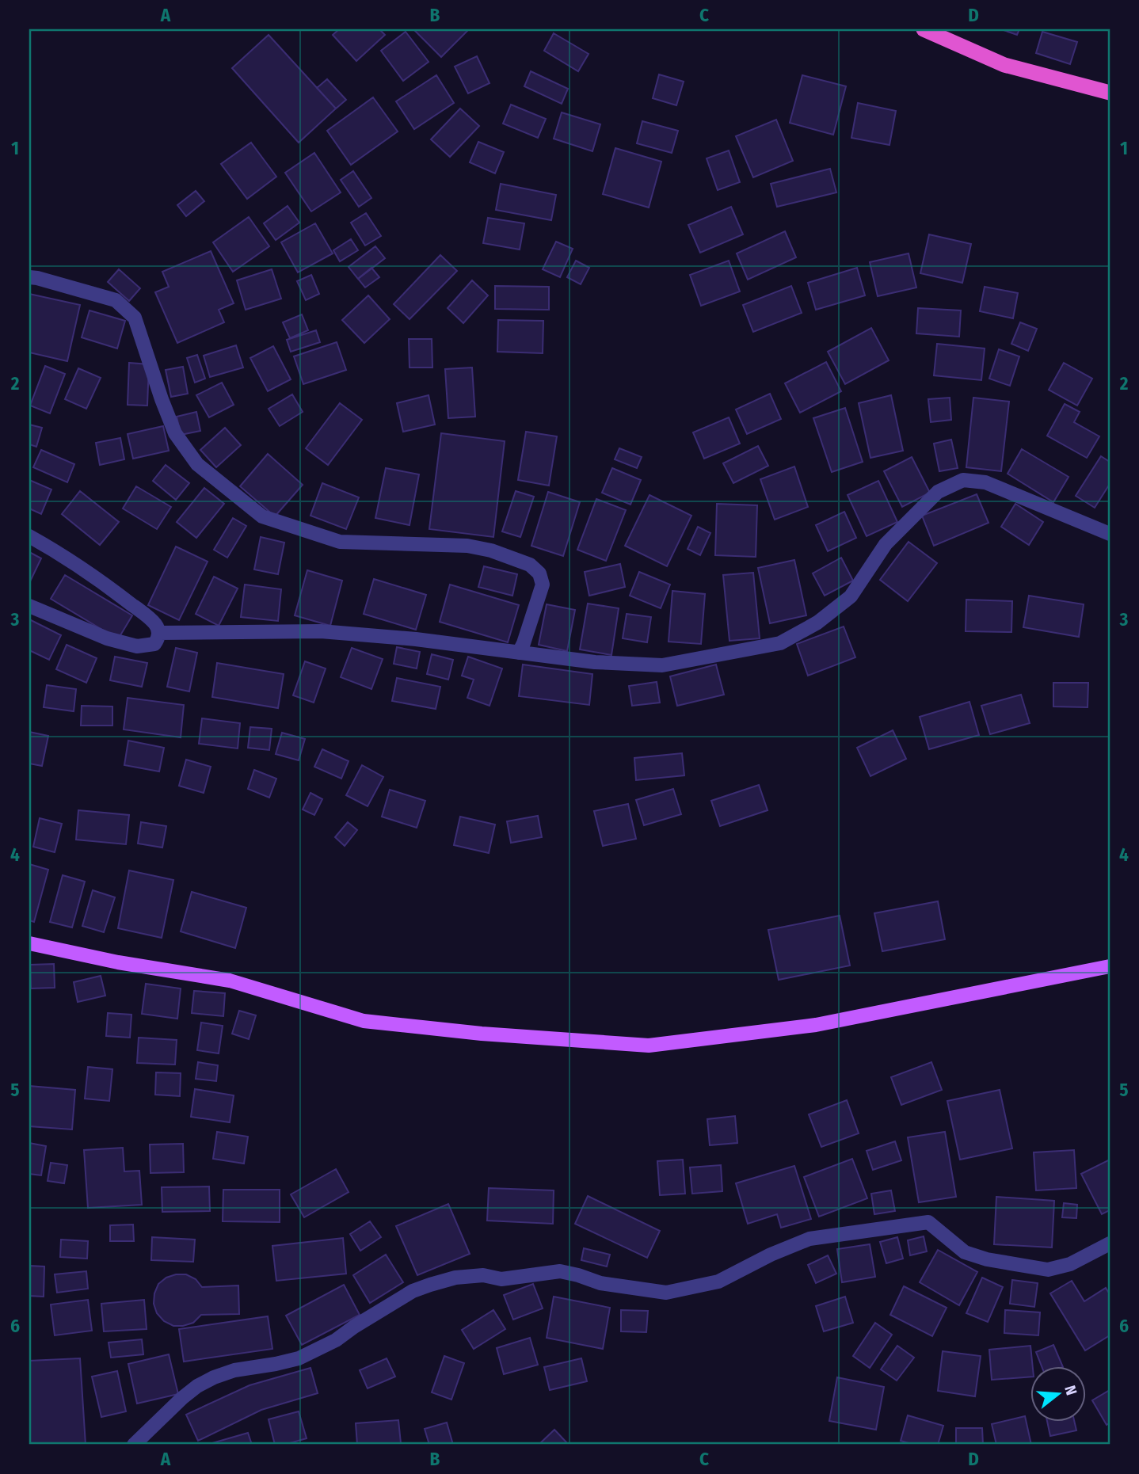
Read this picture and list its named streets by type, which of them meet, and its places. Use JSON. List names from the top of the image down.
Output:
{
  "north": "right",
  "grid": {
    "columns": [
      "A",
      "B",
      "C",
      "D"
    ],
    "rows": [
      "1",
      "2",
      "3",
      "4",
      "5",
      "6"
    ]
  }
}
